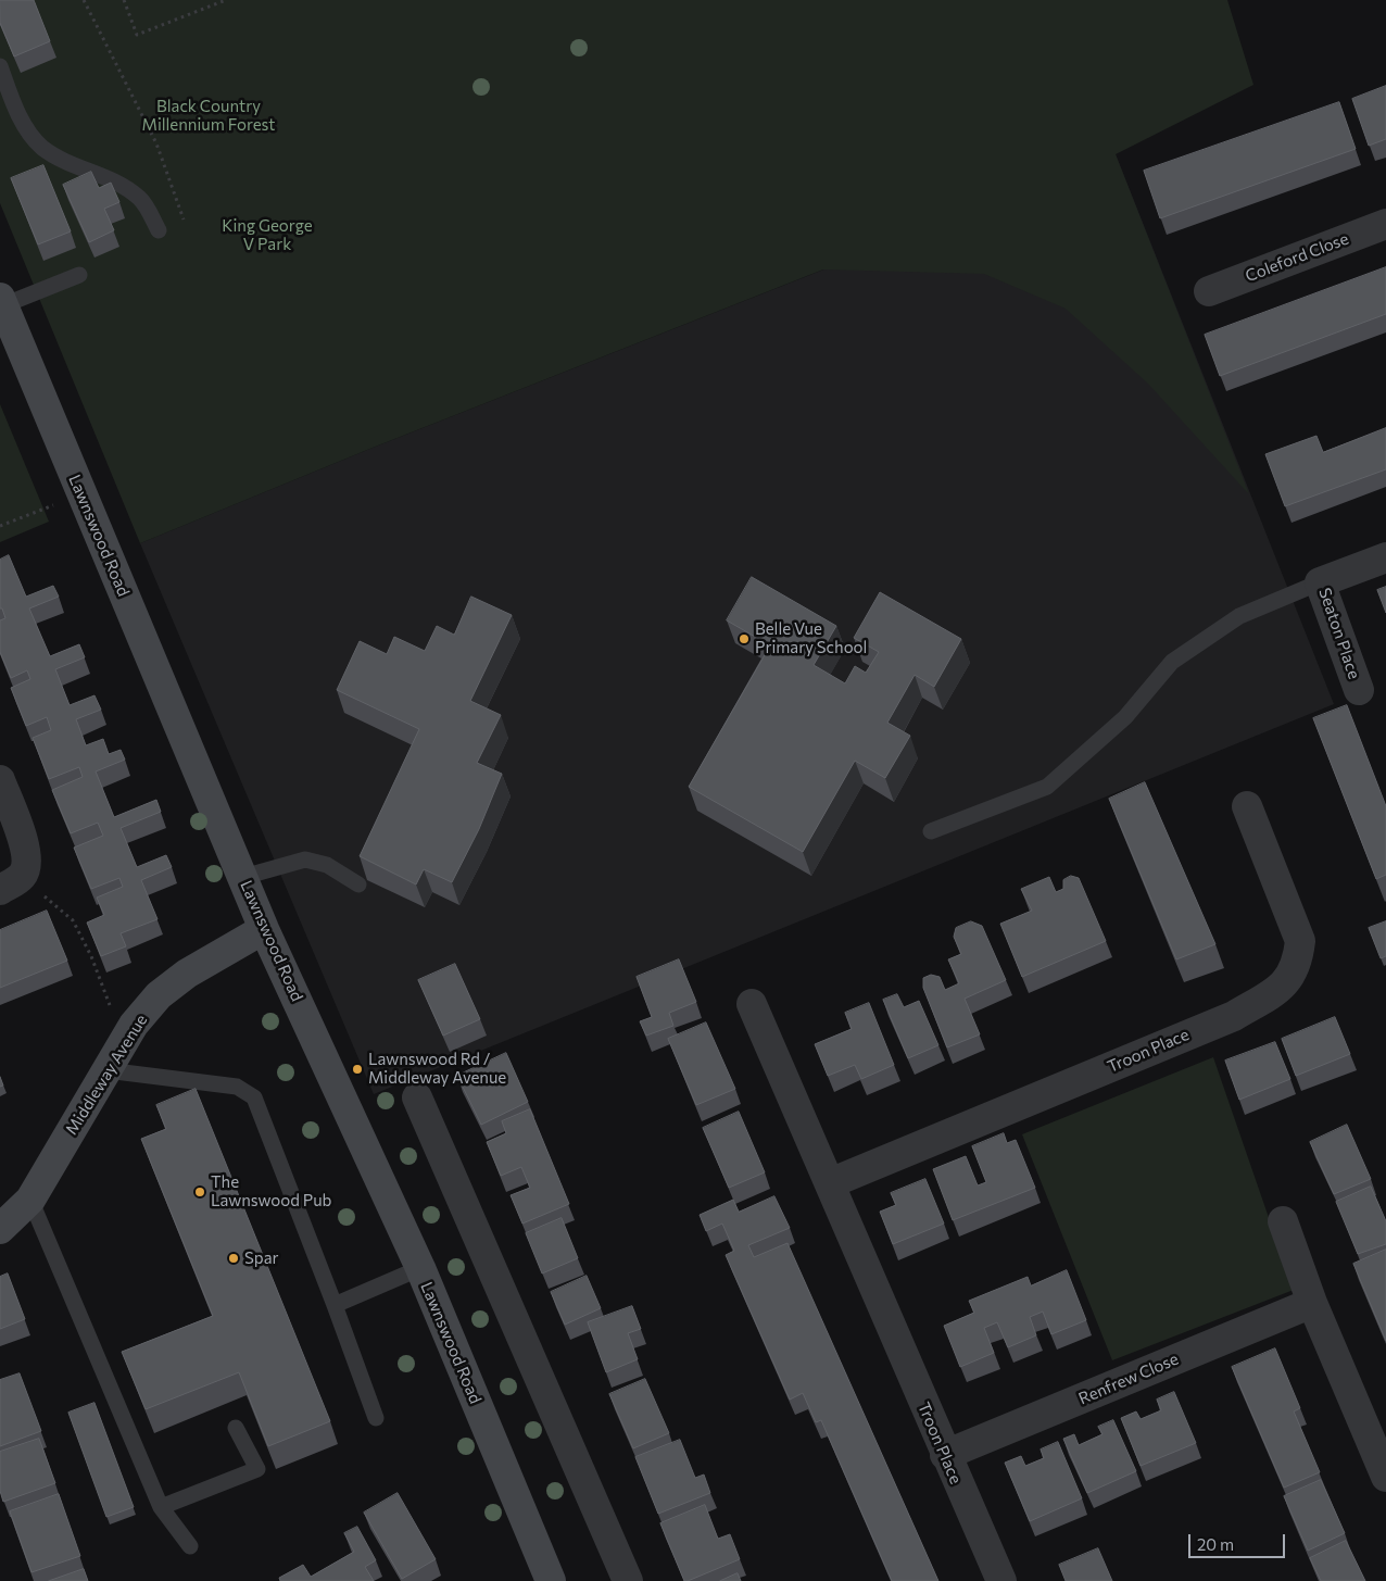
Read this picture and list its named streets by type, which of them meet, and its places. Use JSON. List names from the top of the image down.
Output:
{
  "streets": {
    "street": [
      "Coleford Close",
      "Lawnswood Road",
      "Seaton Place",
      "Troon Place",
      "Middleway Avenue",
      "Renfrew Close"
    ]
  },
  "crossings": [
    ["Lawnswood Road", "Middleway Avenue"],
    ["Troon Place", "Renfrew Close"]
  ],
  "parks": ["Black Country Millennium Forest", "King George V Park"],
  "places": [
    "Belle Vue Primary School",
    "Lawnswood Rd / Middleway Avenue",
    "The Lawnswood Pub",
    "Spar"
  ],
  "scale_bar": "20 m"
}
